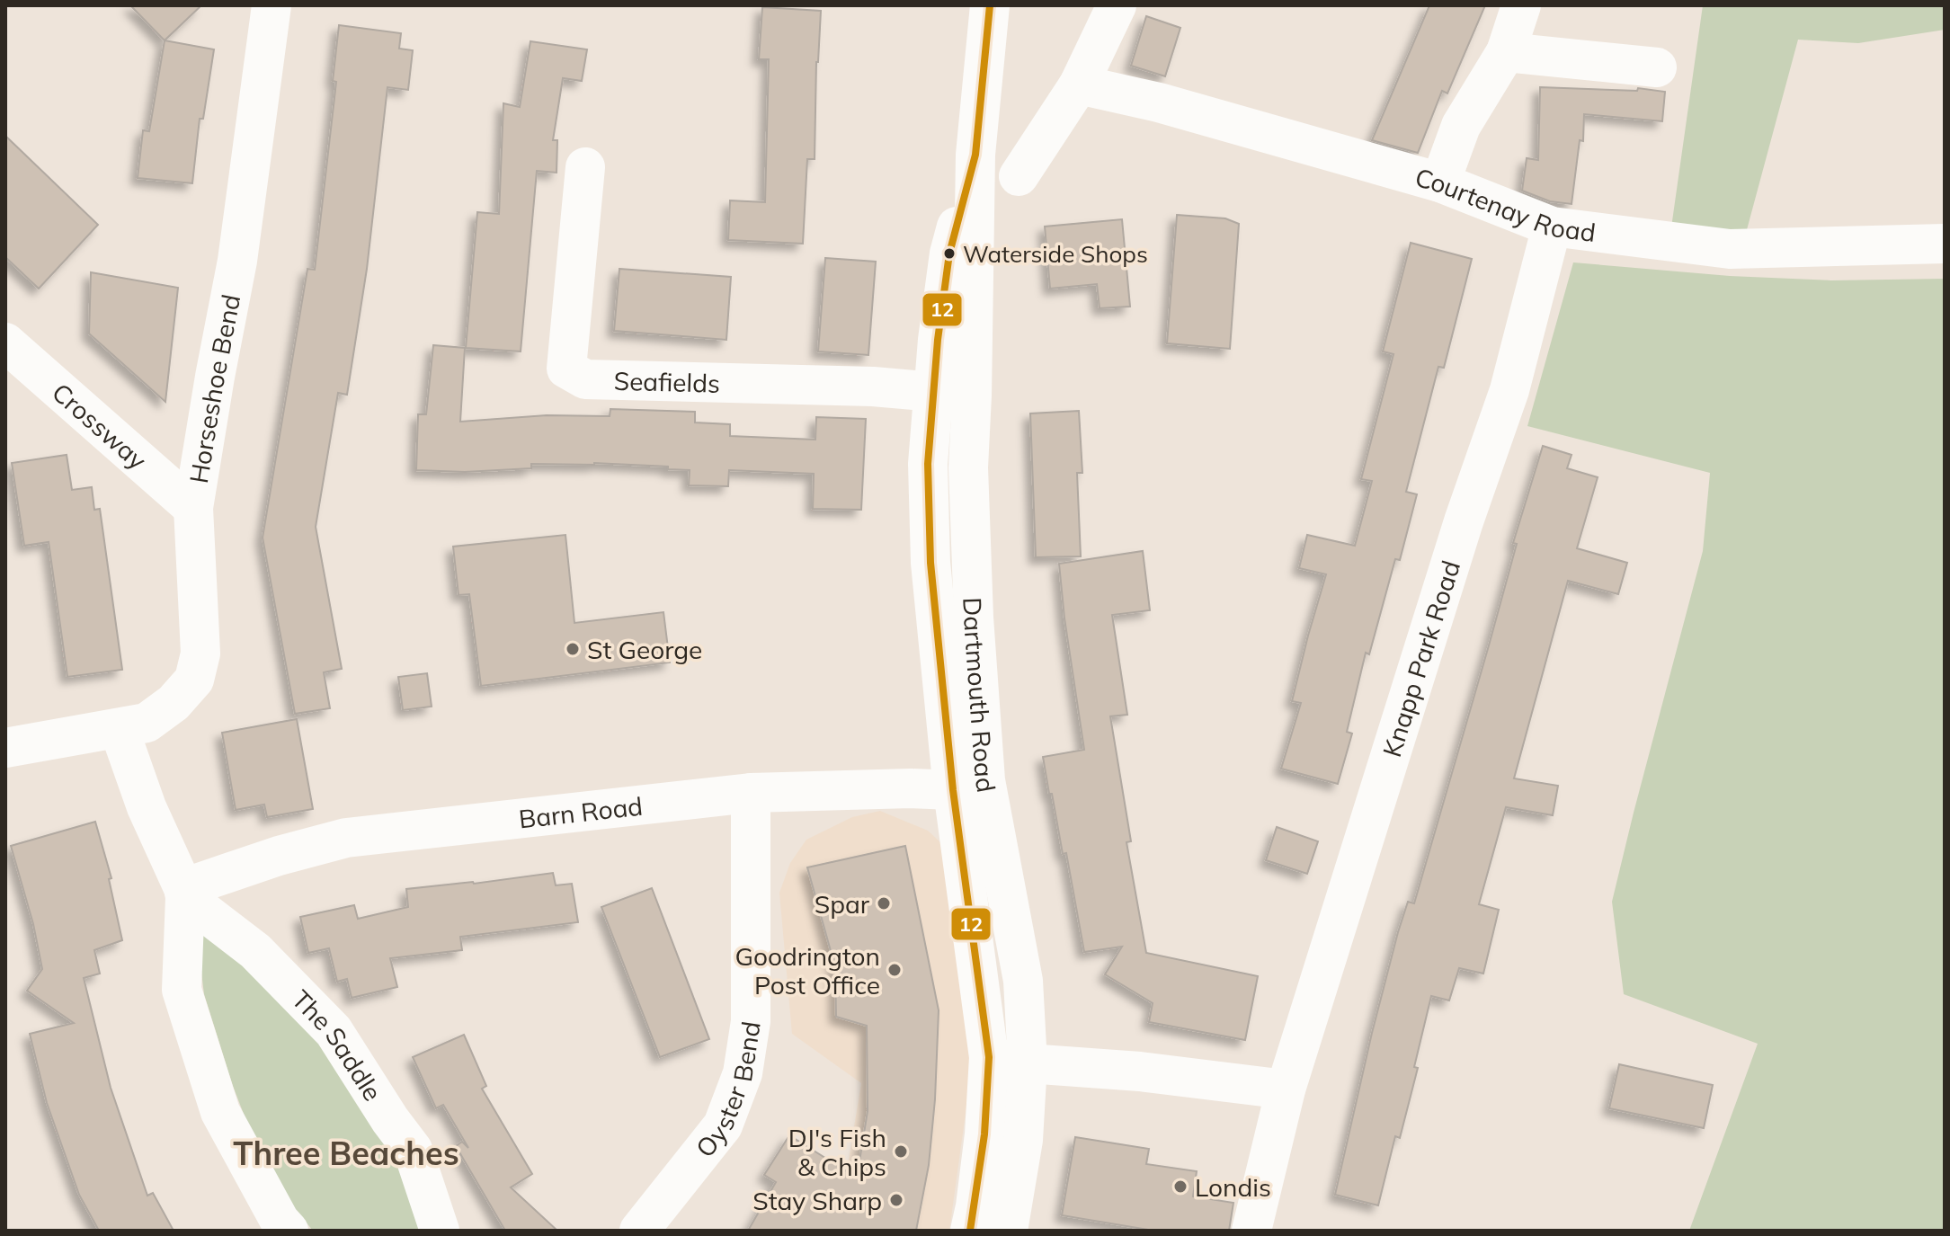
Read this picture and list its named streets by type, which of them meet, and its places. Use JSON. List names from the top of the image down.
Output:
{
  "streets": {
    "street": [
      "Courtenay Road",
      "Seafields",
      "Horseshoe Bend",
      "Crossway",
      "Knapp Park Road",
      "Dartmouth Road",
      "Barn Road",
      "The Saddle",
      "Oyster Bend"
    ]
  },
  "crossings": [
    ["Courtenay Road", "Knapp Park Road"],
    ["Seafields", "Dartmouth Road"],
    ["Horseshoe Bend", "Crossway"],
    ["Horseshoe Bend", "The Saddle"],
    ["Dartmouth Road", "Barn Road"],
    ["Barn Road", "The Saddle"],
    ["Barn Road", "Oyster Bend"]
  ],
  "districts": ["Three Beaches"],
  "places": [
    "Waterside Shops",
    "St George",
    "Spar",
    "Goodrington Post Office",
    "DJ's Fish & Chips",
    "Londis",
    "Stay Sharp"
  ],
  "lines": ["transit line 12"]
}
